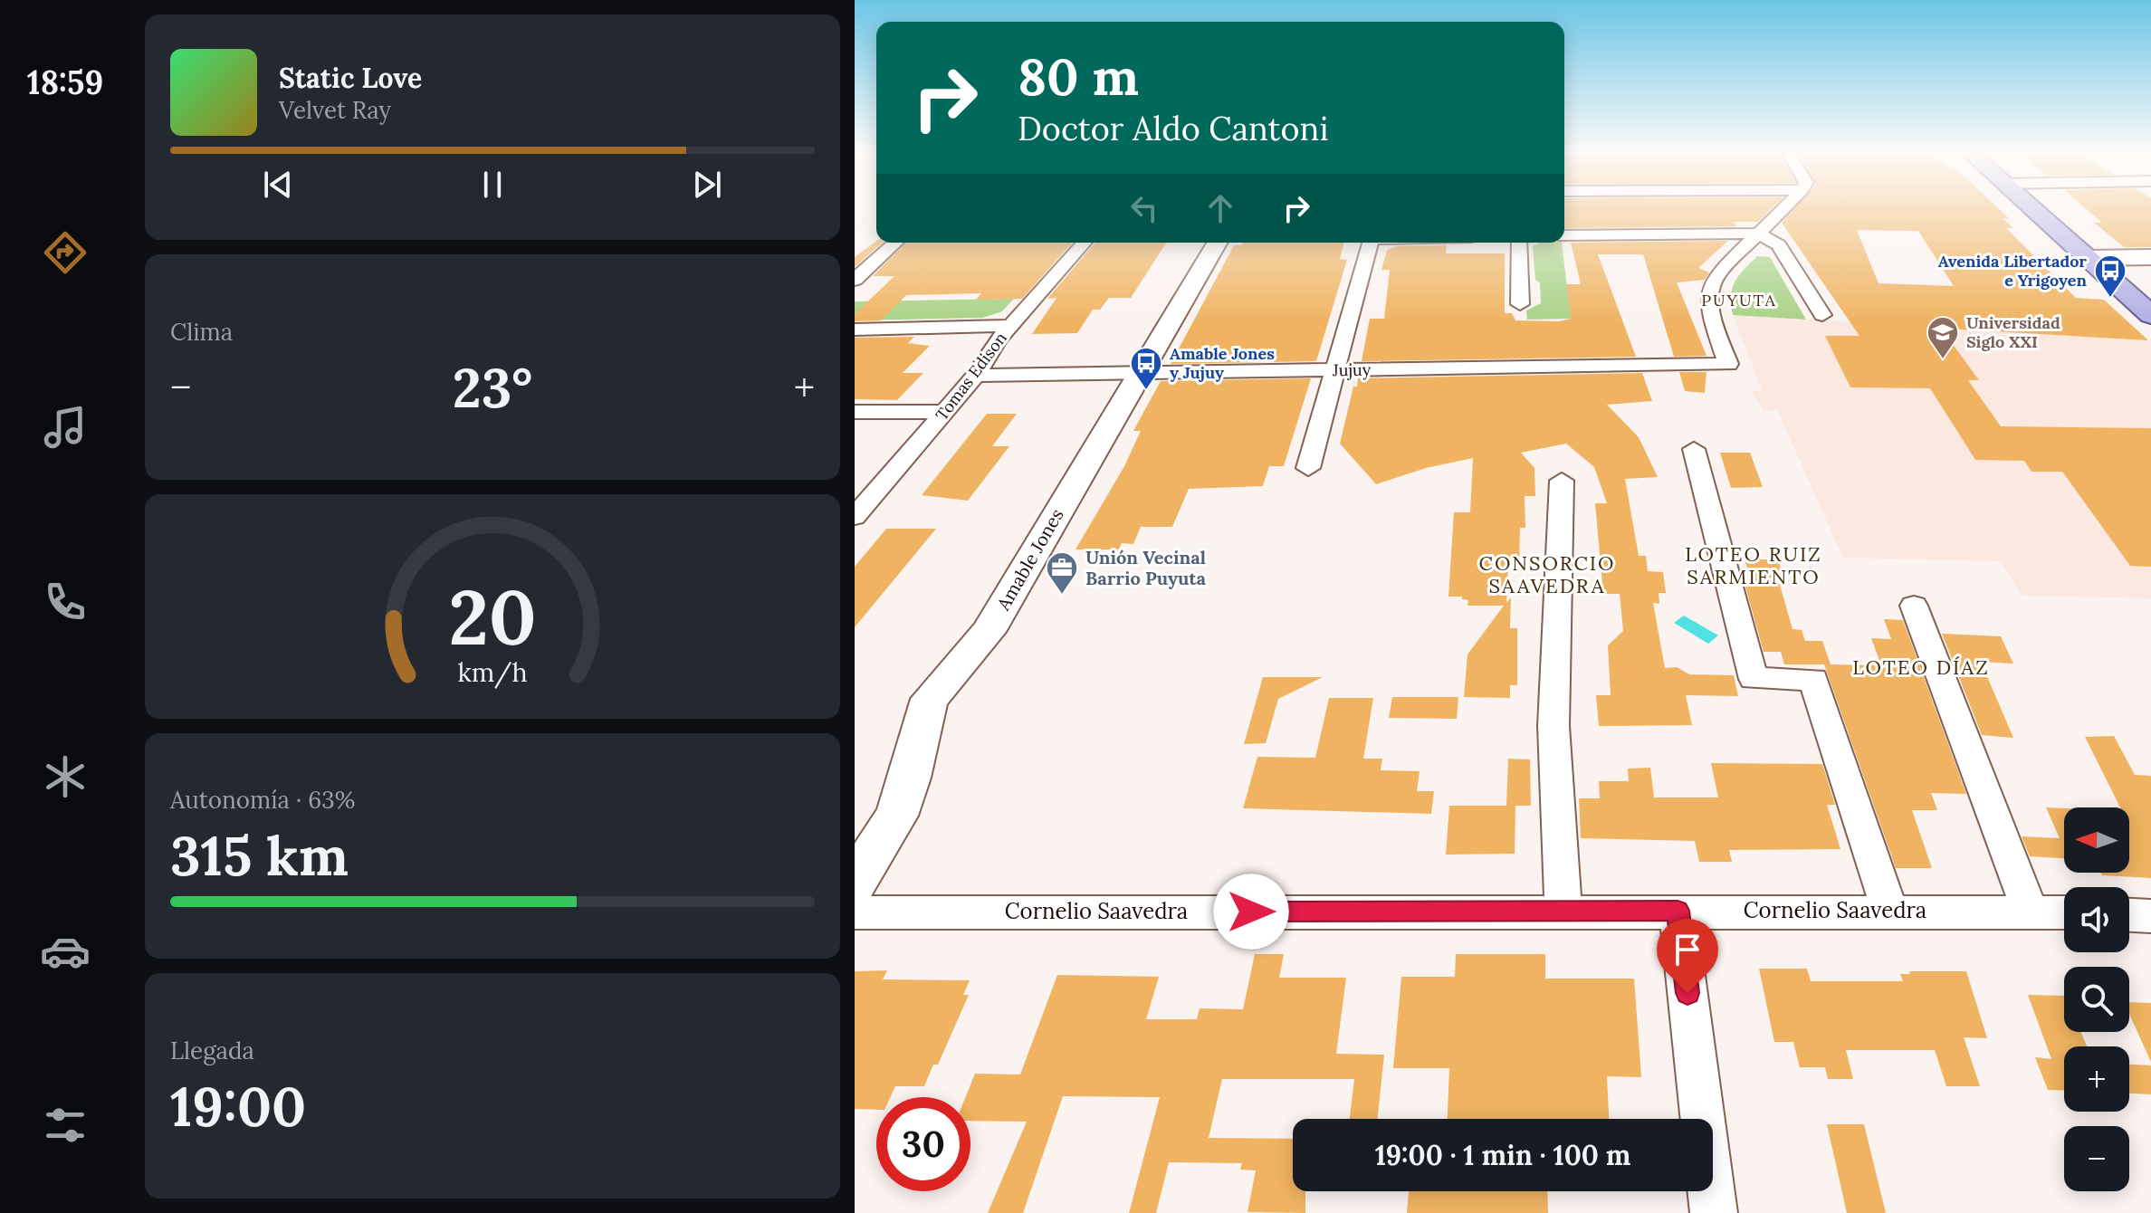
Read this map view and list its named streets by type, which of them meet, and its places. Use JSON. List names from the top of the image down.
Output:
{
  "streets": {
    "street": [
      "Jujuy",
      "Tomas Edison",
      "Amable Jones",
      "Cornelio Saavedra"
    ]
  },
  "crossings": [
    ["Jujuy", "Tomas Edison"],
    ["Jujuy", "Amable Jones"]
  ],
  "districts": [
    "PUYUTA",
    "LOTEO RUIZ SARMIENTO",
    "CONSORCIO SAAVEDRA",
    "LOTEO DÍAZ"
  ],
  "places": {
    "bus stop": ["Avenida Libertador e Yrigoyen", "Amable Jones y Jujuy"],
    "school or university": ["Universidad Siglo XXI"],
    "office": ["Unión Vecinal Barrio Puyuta"]
  },
  "north": "left",
  "page": {
    "tabs": "18:59",
    "turn": ["80 m", "Doctor Aldo Cantoni"],
    "song": ["Static Love", "Velvet Ray"],
    "tile": [
      "Clima",
      ["Autonomía · 63%", "315 km"],
      ["Llegada", "19:00"]
    ],
    "heat": ["−", "23°", "+"],
    "map_buttons": ["+", "−"],
    "limit": "30",
    "trip": "19:00 · 1 min · 100 m",
    "gauge": ["20", "km/h"]
  }
}
